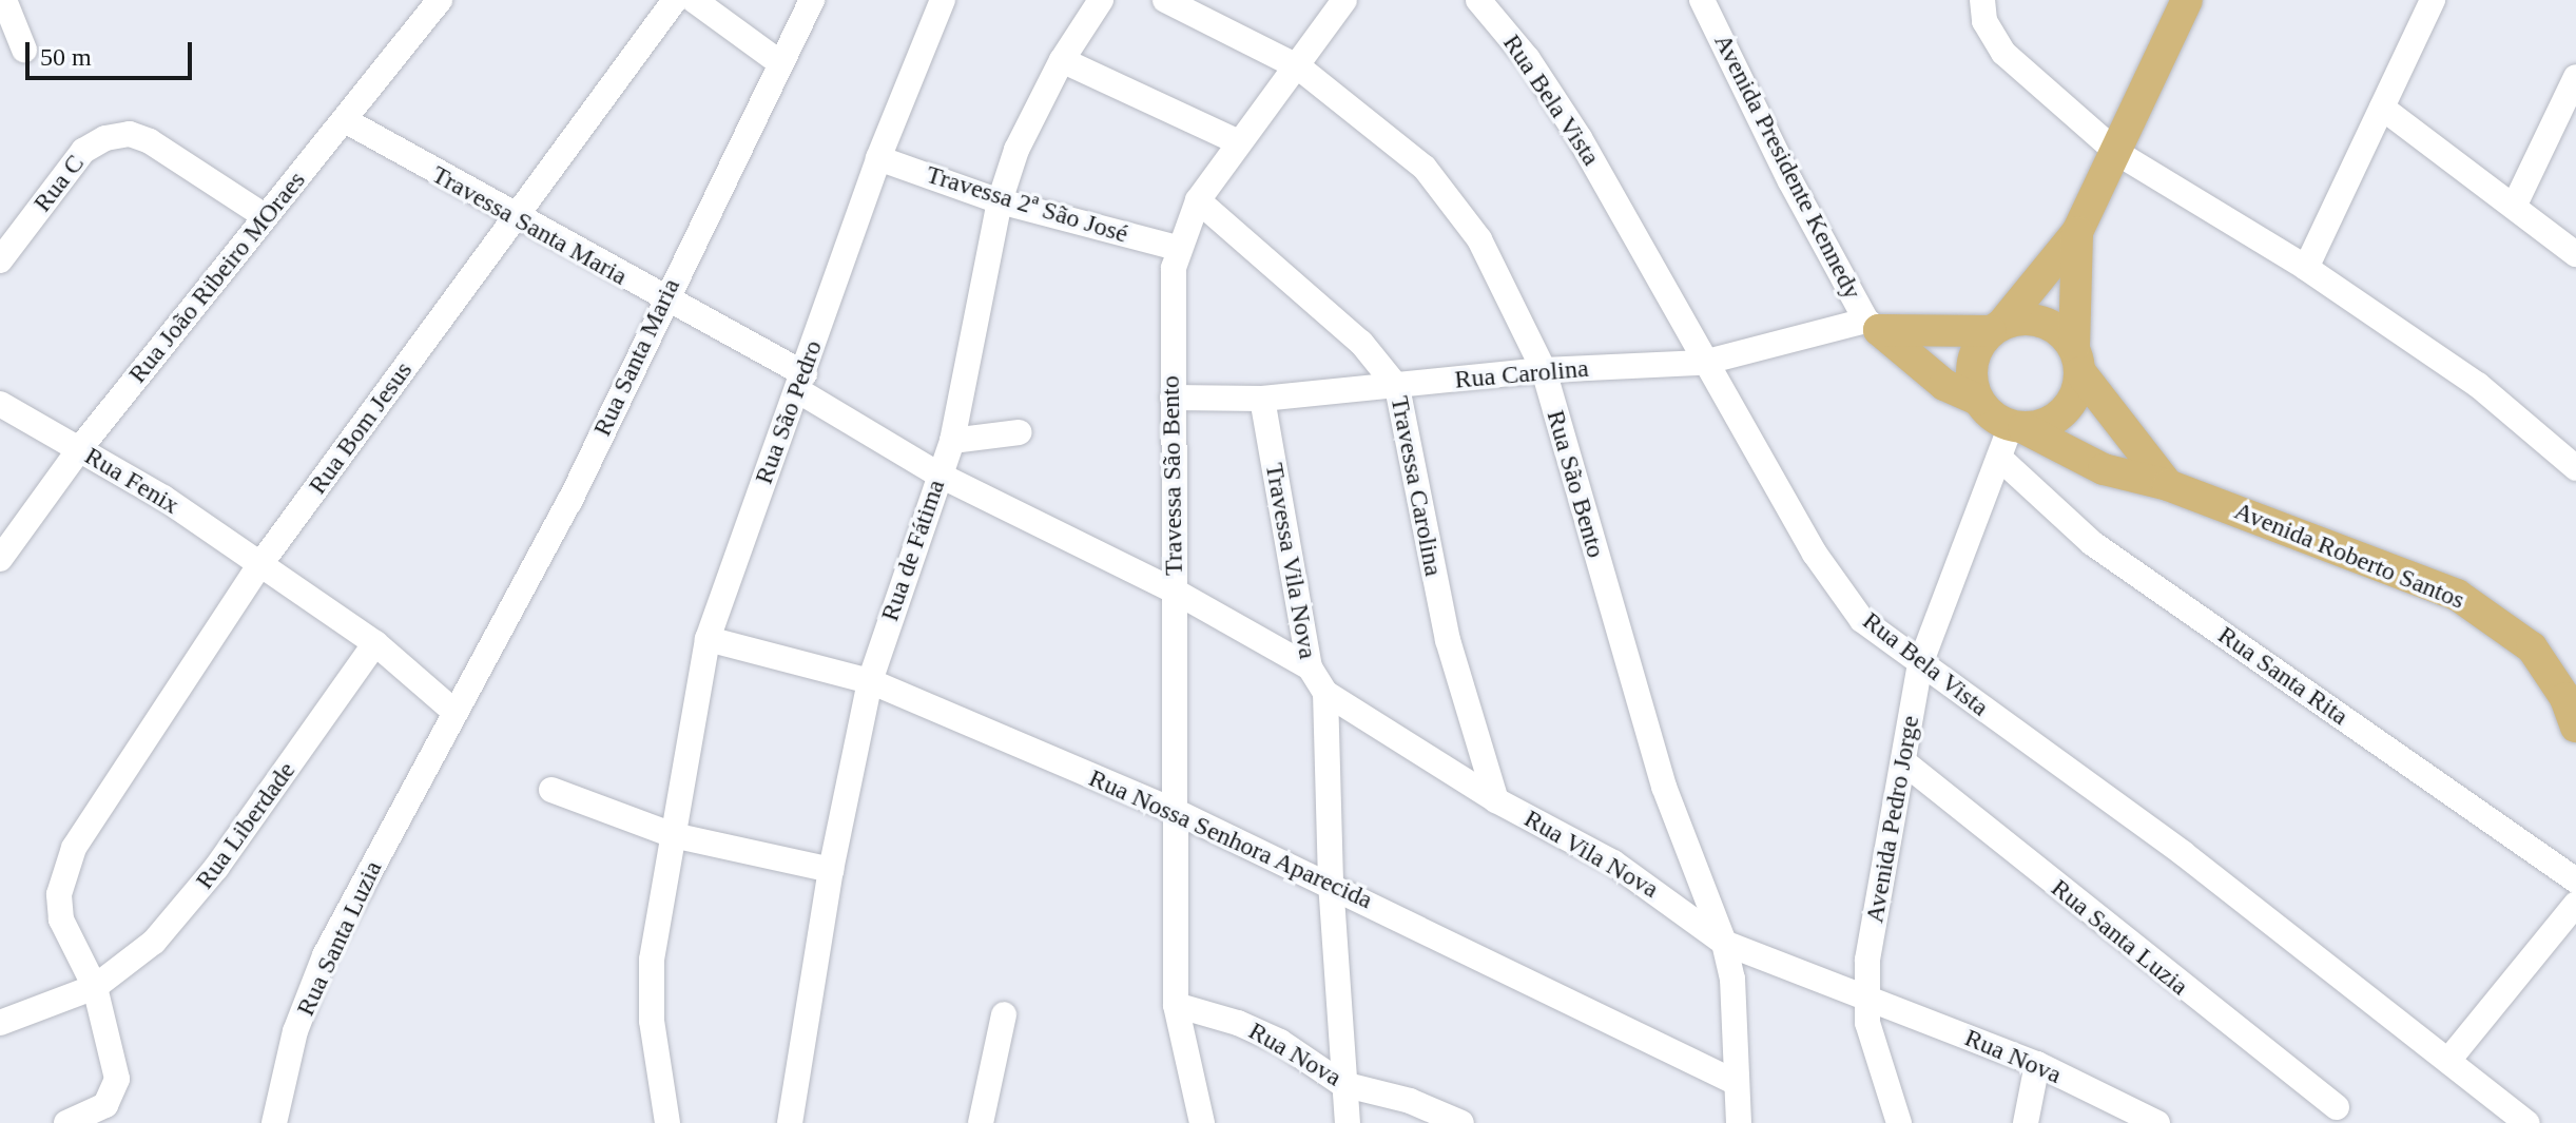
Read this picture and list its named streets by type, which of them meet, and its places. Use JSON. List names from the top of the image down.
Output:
{
  "streets": {
    "main road": ["Avenida Presidente Kennedy", "Avenida Roberto Santos"],
    "street": [
      "Rua Bela Vista",
      "Rua C",
      "Travessa 2ª São José",
      "Travessa Santa Maria",
      "Rua João Ribeiro MOraes",
      "Rua Santa Maria",
      "Rua Carolina",
      "Rua São Pedro",
      "Rua Bom Jesus",
      "Travessa São Bento",
      "Rua Fenix",
      "Rua São Bento",
      "Travessa Carolina",
      "Rua de Fátima",
      "Travessa Vila Nova",
      "Rua Santa Rita",
      "Avenida Pedro Jorge",
      "Rua Liberdade",
      "Rua Nossa Senhora Aparecida",
      "Rua Vila Nova",
      "Rua Santa Luzia",
      "Rua Nova"
    ]
  },
  "crossings": [
    ["Rua Bela Vista", "Rua Carolina"],
    ["Rua Bela Vista", "Avenida Pedro Jorge"],
    ["Avenida Presidente Kennedy", "Rua Carolina"],
    ["Avenida Presidente Kennedy", "Avenida Roberto Santos"],
    ["Avenida Presidente Kennedy", "Avenida Pedro Jorge"],
    ["Rua C", "Rua João Ribeiro MOraes"],
    ["Travessa 2ª São José", "Rua São Pedro"],
    ["Travessa 2ª São José", "Travessa São Bento"],
    ["Travessa 2ª São José", "Rua de Fátima"],
    ["Travessa Santa Maria", "Rua João Ribeiro MOraes"],
    ["Travessa Santa Maria", "Rua Santa Maria"],
    ["Travessa Santa Maria", "Rua São Pedro"],
    ["Travessa Santa Maria", "Rua Bom Jesus"],
    ["Travessa Santa Maria", "Travessa São Bento"],
    ["Travessa Santa Maria", "Rua de Fátima"],
    ["Travessa Santa Maria", "Travessa Vila Nova"],
    ["Rua João Ribeiro MOraes", "Rua Fenix"],
    ["Rua Santa Maria", "Rua Fenix"],
    ["Rua Santa Maria", "Rua Santa Luzia"],
    ["Rua Carolina", "Travessa São Bento"],
    ["Rua Carolina", "Rua São Bento"],
    ["Rua Carolina", "Travessa Carolina"],
    ["Rua Carolina", "Travessa Vila Nova"],
    ["Rua São Pedro", "Rua Nossa Senhora Aparecida"],
    ["Rua Bom Jesus", "Rua Fenix"],
    ["Rua Bom Jesus", "Rua Liberdade"],
    ["Travessa São Bento", "Rua São Bento"],
    ["Travessa São Bento", "Travessa Carolina"],
    ["Travessa São Bento", "Rua Nossa Senhora Aparecida"],
    ["Travessa São Bento", "Rua Nova"],
    ["Rua Fenix", "Rua Liberdade"],
    ["Rua São Bento", "Rua Nossa Senhora Aparecida"],
    ["Rua São Bento", "Rua Vila Nova"],
    ["Travessa Carolina", "Rua Vila Nova"],
    ["Rua de Fátima", "Rua Nossa Senhora Aparecida"],
    ["Avenida Roberto Santos", "Avenida Pedro Jorge"],
    ["Travessa Vila Nova", "Rua Nossa Senhora Aparecida"],
    ["Travessa Vila Nova", "Rua Vila Nova"],
    ["Travessa Vila Nova", "Rua Nova"],
    ["Rua Santa Rita", "Avenida Pedro Jorge"],
    ["Avenida Pedro Jorge", "Rua Vila Nova"],
    ["Avenida Pedro Jorge", "Rua Santa Luzia"],
    ["Avenida Pedro Jorge", "Rua Nova"],
    ["Rua Vila Nova", "Rua Nova"]
  ],
  "scale_bar": "50 m"
}
